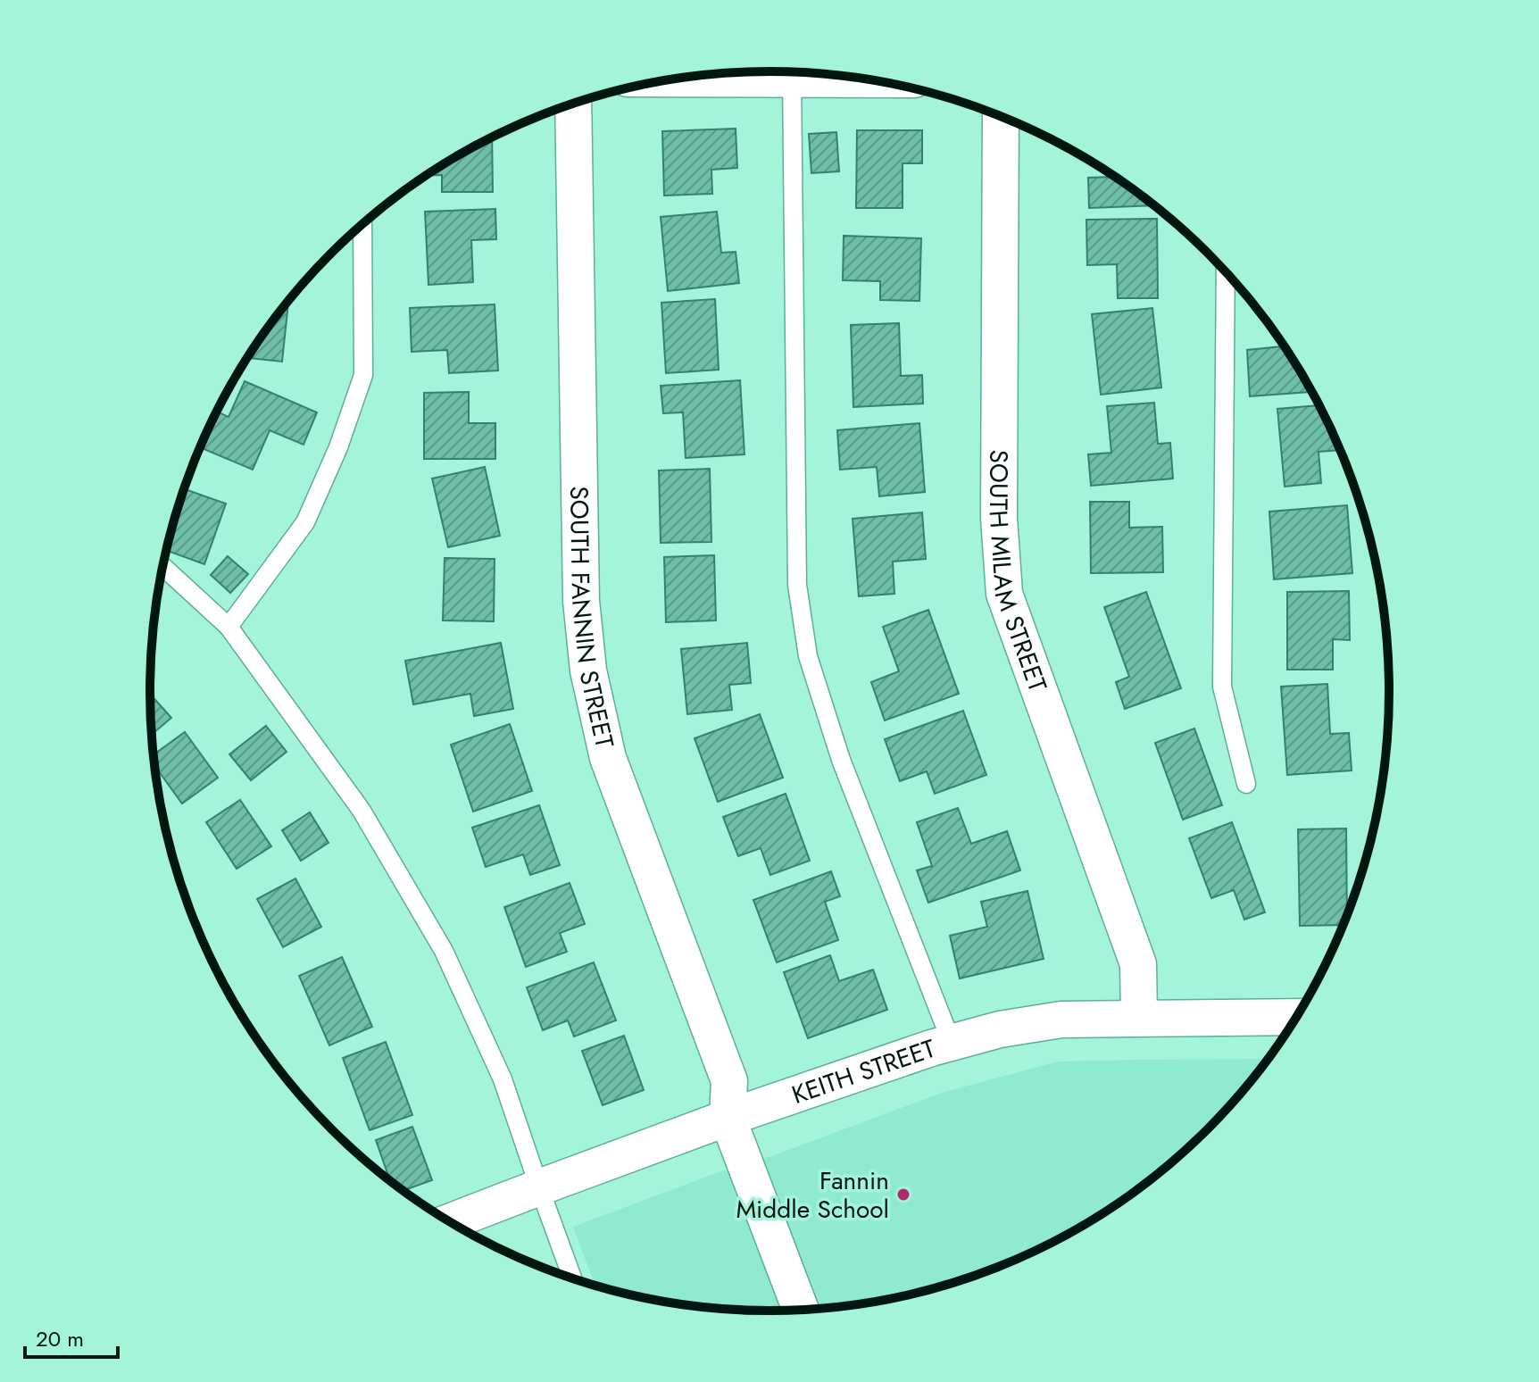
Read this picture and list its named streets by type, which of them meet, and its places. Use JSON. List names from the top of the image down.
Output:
{
  "streets": {
    "street": ["SOUTH MILAM STREET", "SOUTH FANNIN STREET", "KEITH STREET"]
  },
  "crossings": [
    ["SOUTH MILAM STREET", "KEITH STREET"],
    ["SOUTH FANNIN STREET", "KEITH STREET"]
  ],
  "places": ["Fannin Middle School"],
  "scale_bar": "20 m"
}
